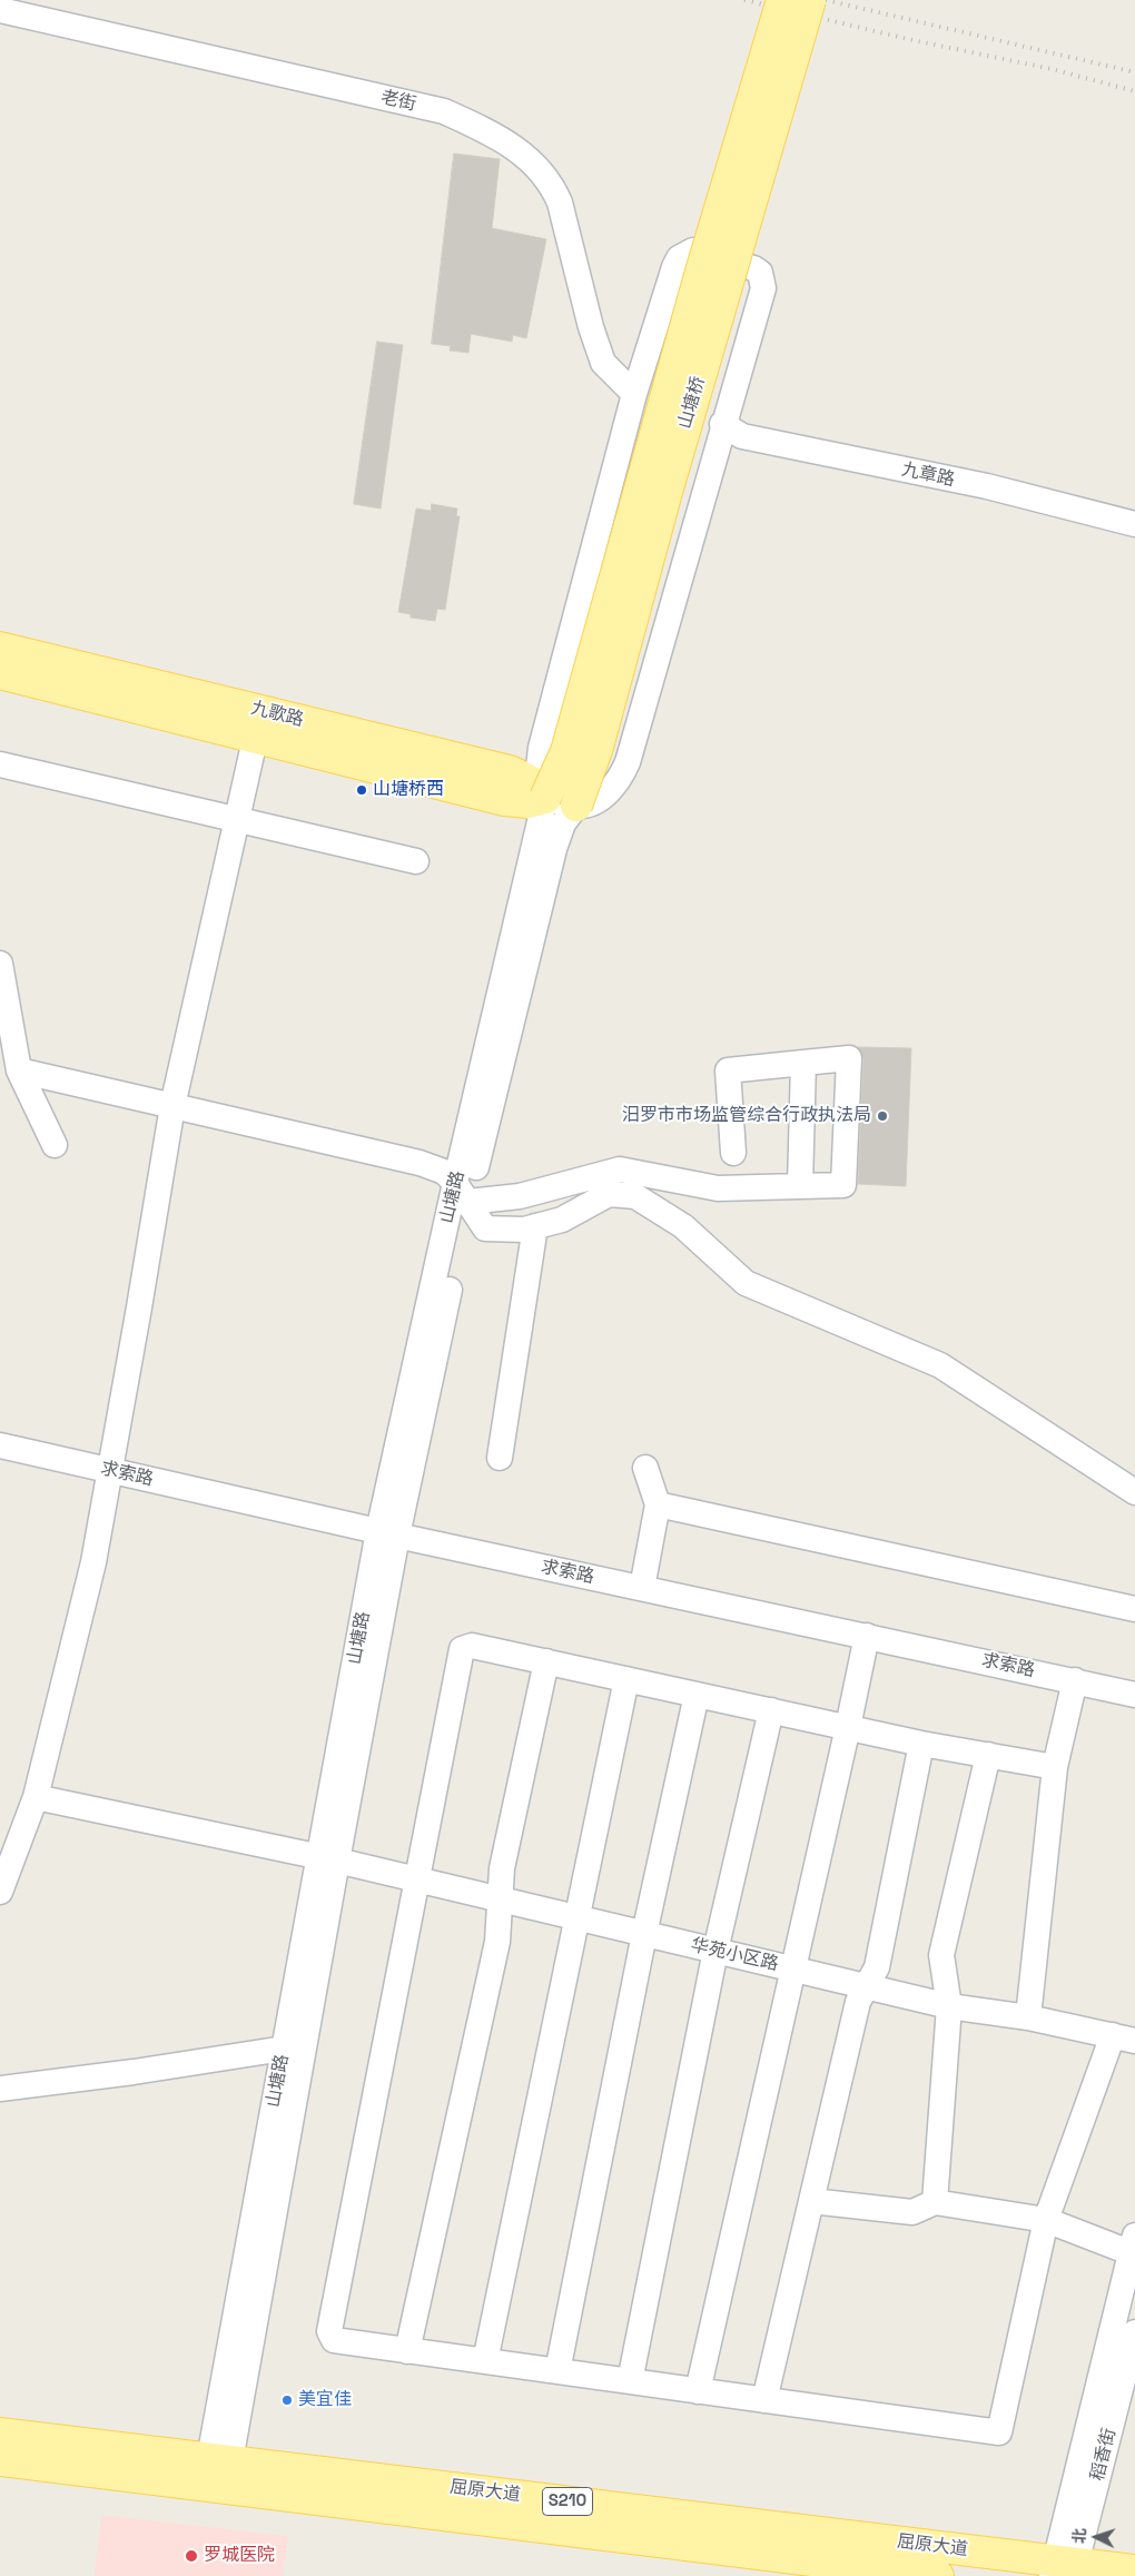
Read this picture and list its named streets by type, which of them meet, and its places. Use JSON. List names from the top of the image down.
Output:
{
  "streets": {
    "main road": [
      "山塘桥",
      "九歌路",
      "屈原大道",
      "S210"
    ],
    "street": [
      "老街",
      "九章路",
      "山塘路",
      "求索路",
      "华苑小区路",
      "稻香街"
    ]
  },
  "crossings": [
    ["山塘桥", "九歌路"],
    ["山塘桥", "山塘路"],
    ["九歌路", "山塘路"],
    ["山塘路", "求索路"],
    ["山塘路", "华苑小区路"],
    ["山塘路", "屈原大道"],
    ["稻香街", "屈原大道"]
  ],
  "places": [
    "山塘桥西",
    "汨罗市市场监管综合行政执法局",
    "美宜佳",
    "罗城医院"
  ],
  "north": "left"
}
